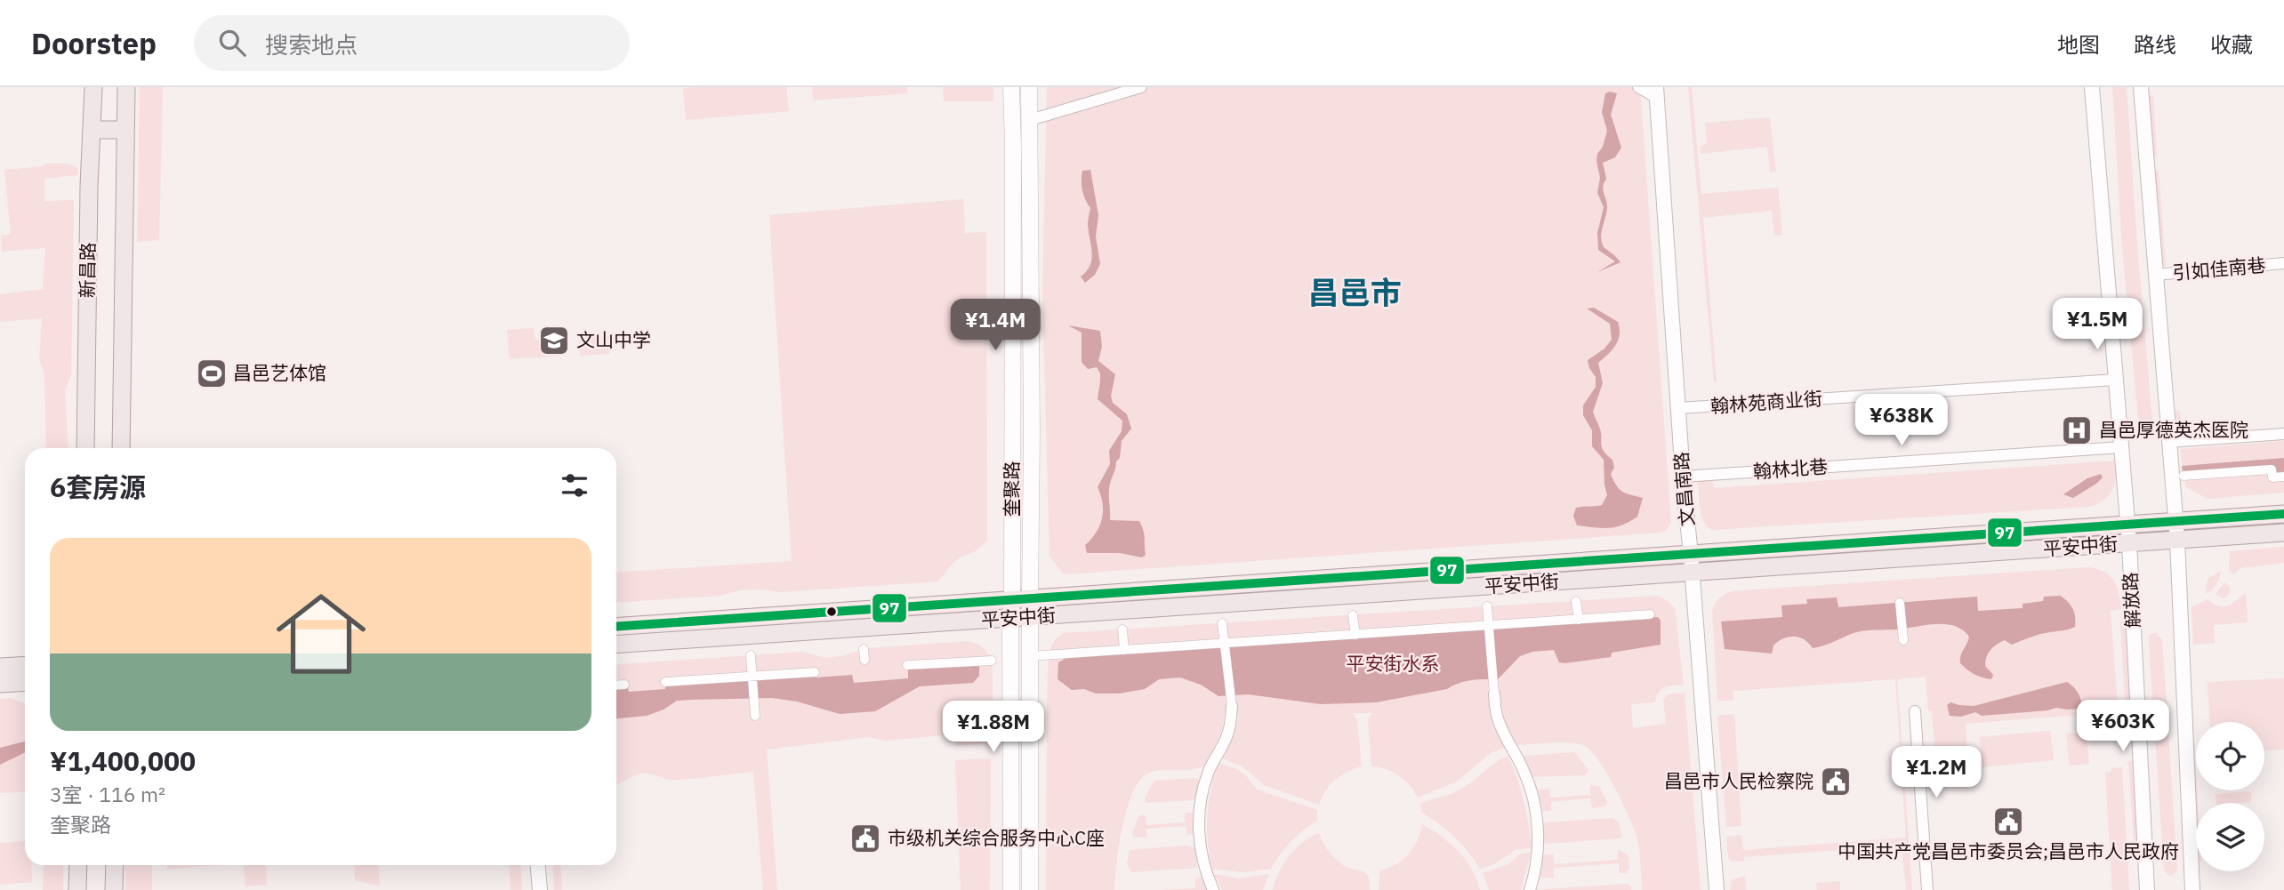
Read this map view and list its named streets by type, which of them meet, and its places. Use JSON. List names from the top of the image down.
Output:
{
  "streets": {
    "main road": ["新昌路", "奎聚路", "平安中街"],
    "street": [
      "引如佳南巷",
      "翰林苑商业街",
      "翰林北巷",
      "文昌南路",
      "解放路"
    ]
  },
  "crossings": [
    ["翰林苑商业街", "文昌南路"],
    ["翰林苑商业街", "解放路"],
    ["翰林北巷", "文昌南路"],
    ["翰林北巷", "解放路"],
    ["奎聚路", "平安中街"],
    ["文昌南路", "平安中街"],
    ["平安中街", "解放路"]
  ],
  "districts": ["昌邑市"],
  "parks": ["平安街水系"],
  "places": {
    "school or university": ["文山中学"],
    "sports": ["昌邑艺体馆"],
    "hospital": ["昌邑厚德英杰医院"],
    "public building": ["昌邑市人民检察院", "中国共产党昌邑市委员会;昌邑市人民政府", "市级机关综合服务中心C座"]
  },
  "lines": ["transit line 97"],
  "page": {
    "header": "Doorstep",
    "search": "搜索地点",
    "nav": ["地图", "路线", "收藏"],
    "price": [
      "¥1.5M",
      "¥1.4M",
      "¥638K",
      "¥603K",
      "¥1.88M",
      "¥1.2M"
    ],
    "heading": "6套房源",
    "list": [
      {
        "name": "¥1,400,000",
        "note": "3室 · 116 m² · 奎聚路"
      }
    ]
  }
}
